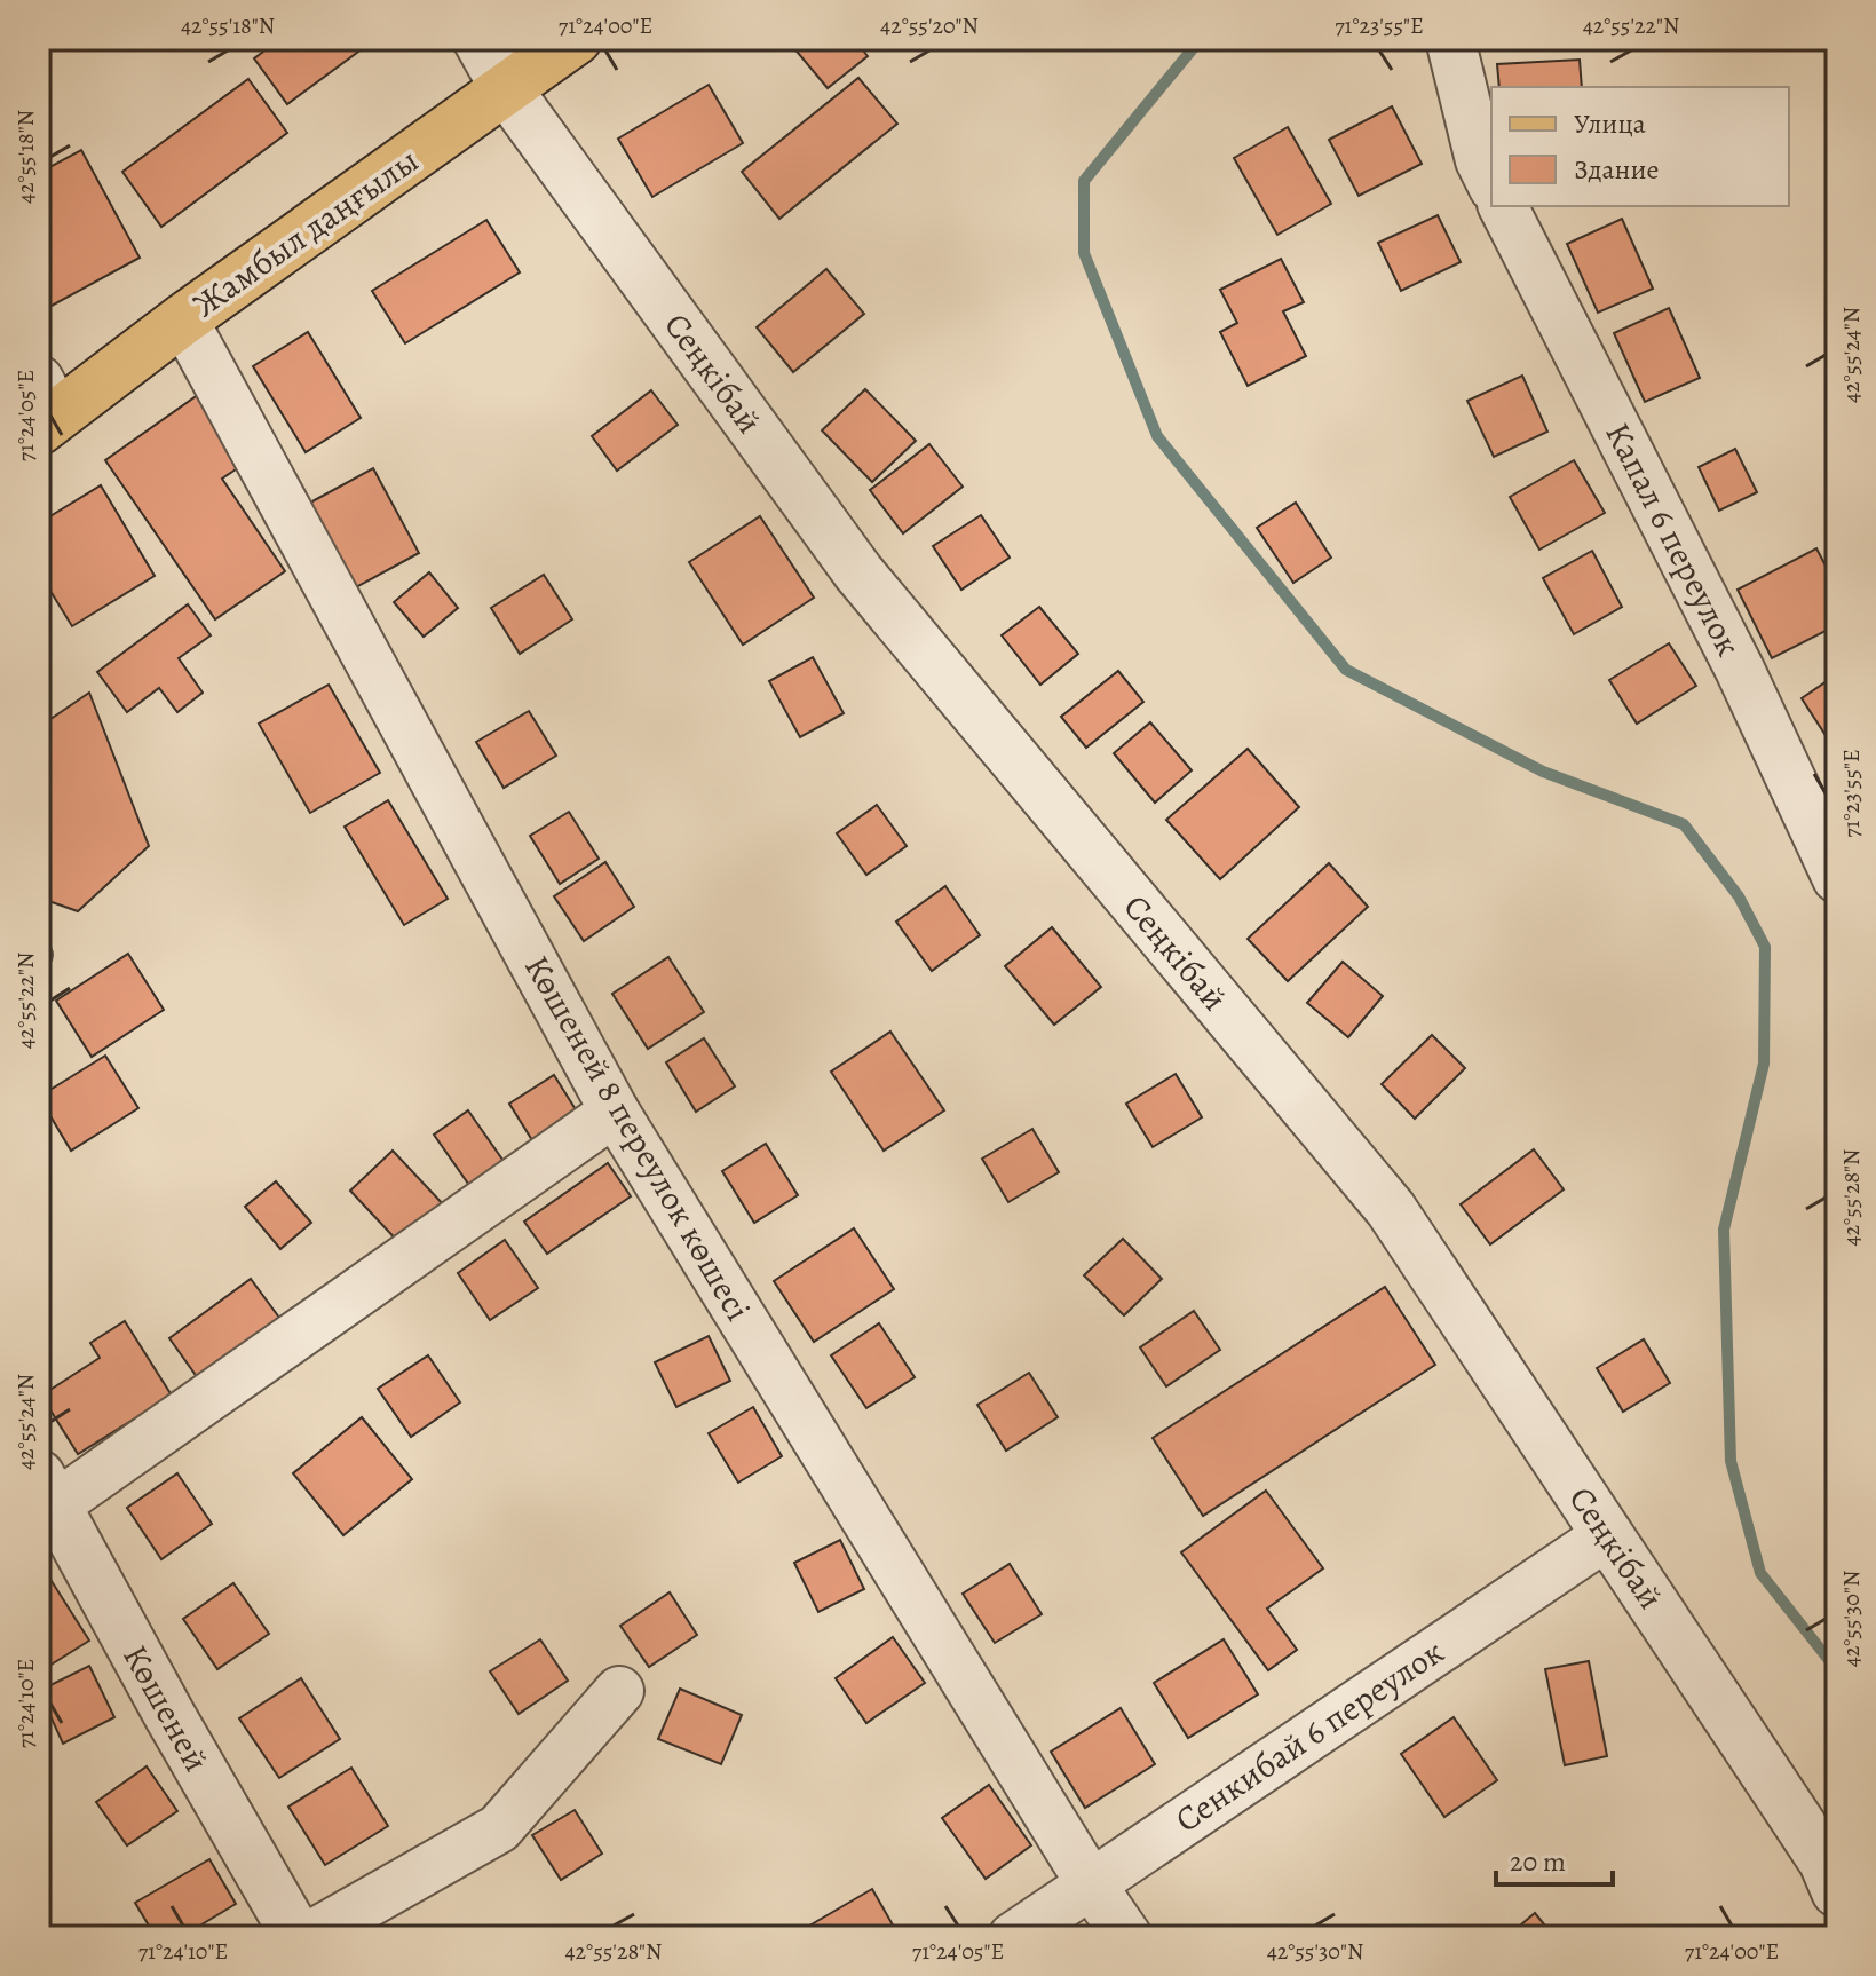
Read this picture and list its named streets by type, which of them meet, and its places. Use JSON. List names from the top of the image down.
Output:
{
  "streets": {
    "main road": ["Жамбыл даңғылы"],
    "street": [
      "Сеңкібай",
      "Капал 6 переулок",
      "Көшеней 8 переулок көшесі",
      "Көшеней",
      "Сенкибай 6 переулок"
    ]
  },
  "crossings": [
    ["Жамбыл даңғылы", "Сеңкібай"],
    ["Жамбыл даңғылы", "Көшеней 8 переулок көшесі"],
    ["Сеңкібай", "Сенкибай 6 переулок"],
    ["Көшеней 8 переулок көшесі", "Сенкибай 6 переулок"]
  ],
  "legend": ["Улица", "Здание"],
  "scale_bar": "20 m",
  "coordinates": [
    "42°55'18\"N",
    "71°24'00\"E",
    "42°55'20\"N",
    "71°23'55\"E",
    "42°55'22\"N",
    "42°55'24\"N",
    "71°24'05\"E",
    "42°55'28\"N",
    "42°55'30\"N",
    "71°24'10\"E"
  ]
}
